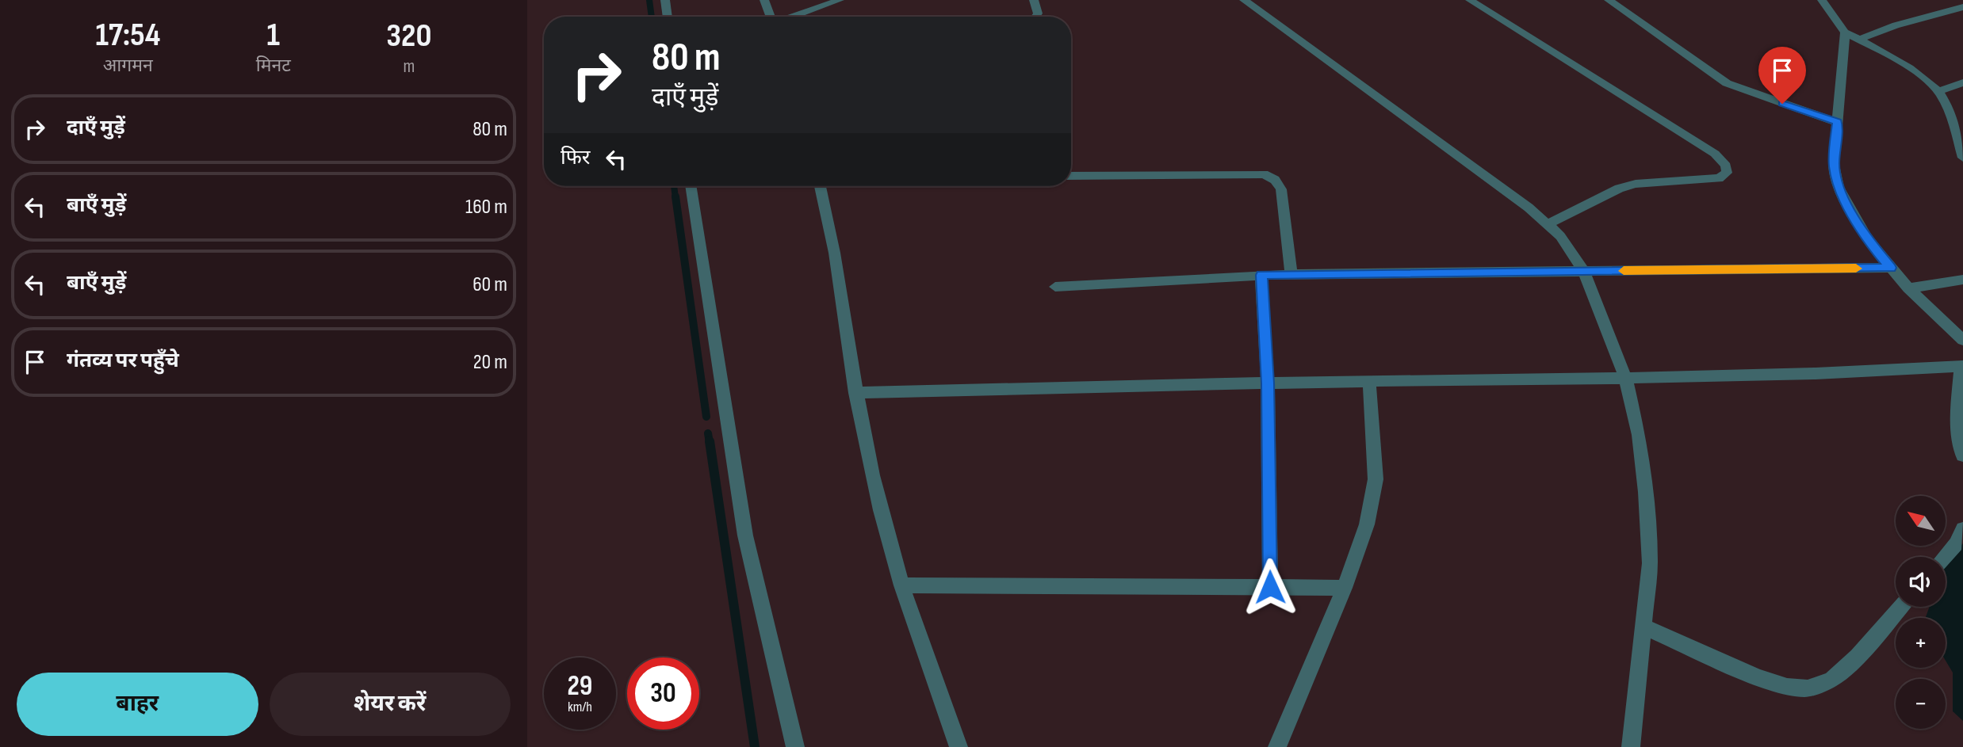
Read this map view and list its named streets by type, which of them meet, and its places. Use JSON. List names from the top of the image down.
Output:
{
  "north": "top left",
  "page": {
    "eta": [
      "17:54",
      "आगमन",
      "1",
      "मिनट",
      "320",
      "m"
    ],
    "turn": ["80 m", "दाएँ मुड़ें"],
    "list": [
      {
        "name": "दाएँ मुड़ें",
        "value": "80 m"
      },
      {
        "name": "बाएँ मुड़ें",
        "value": "160 m"
      },
      {
        "name": "बाएँ मुड़ें",
        "value": "60 m"
      },
      {
        "name": "गंतव्य पर पहुँचे",
        "value": "20 m"
      }
    ],
    "then": "फिर",
    "map_buttons": ["+", "−"],
    "speed": "29 km/h",
    "limit": "30",
    "buttons": ["बाहर", "शेयर करें"]
  }
}
